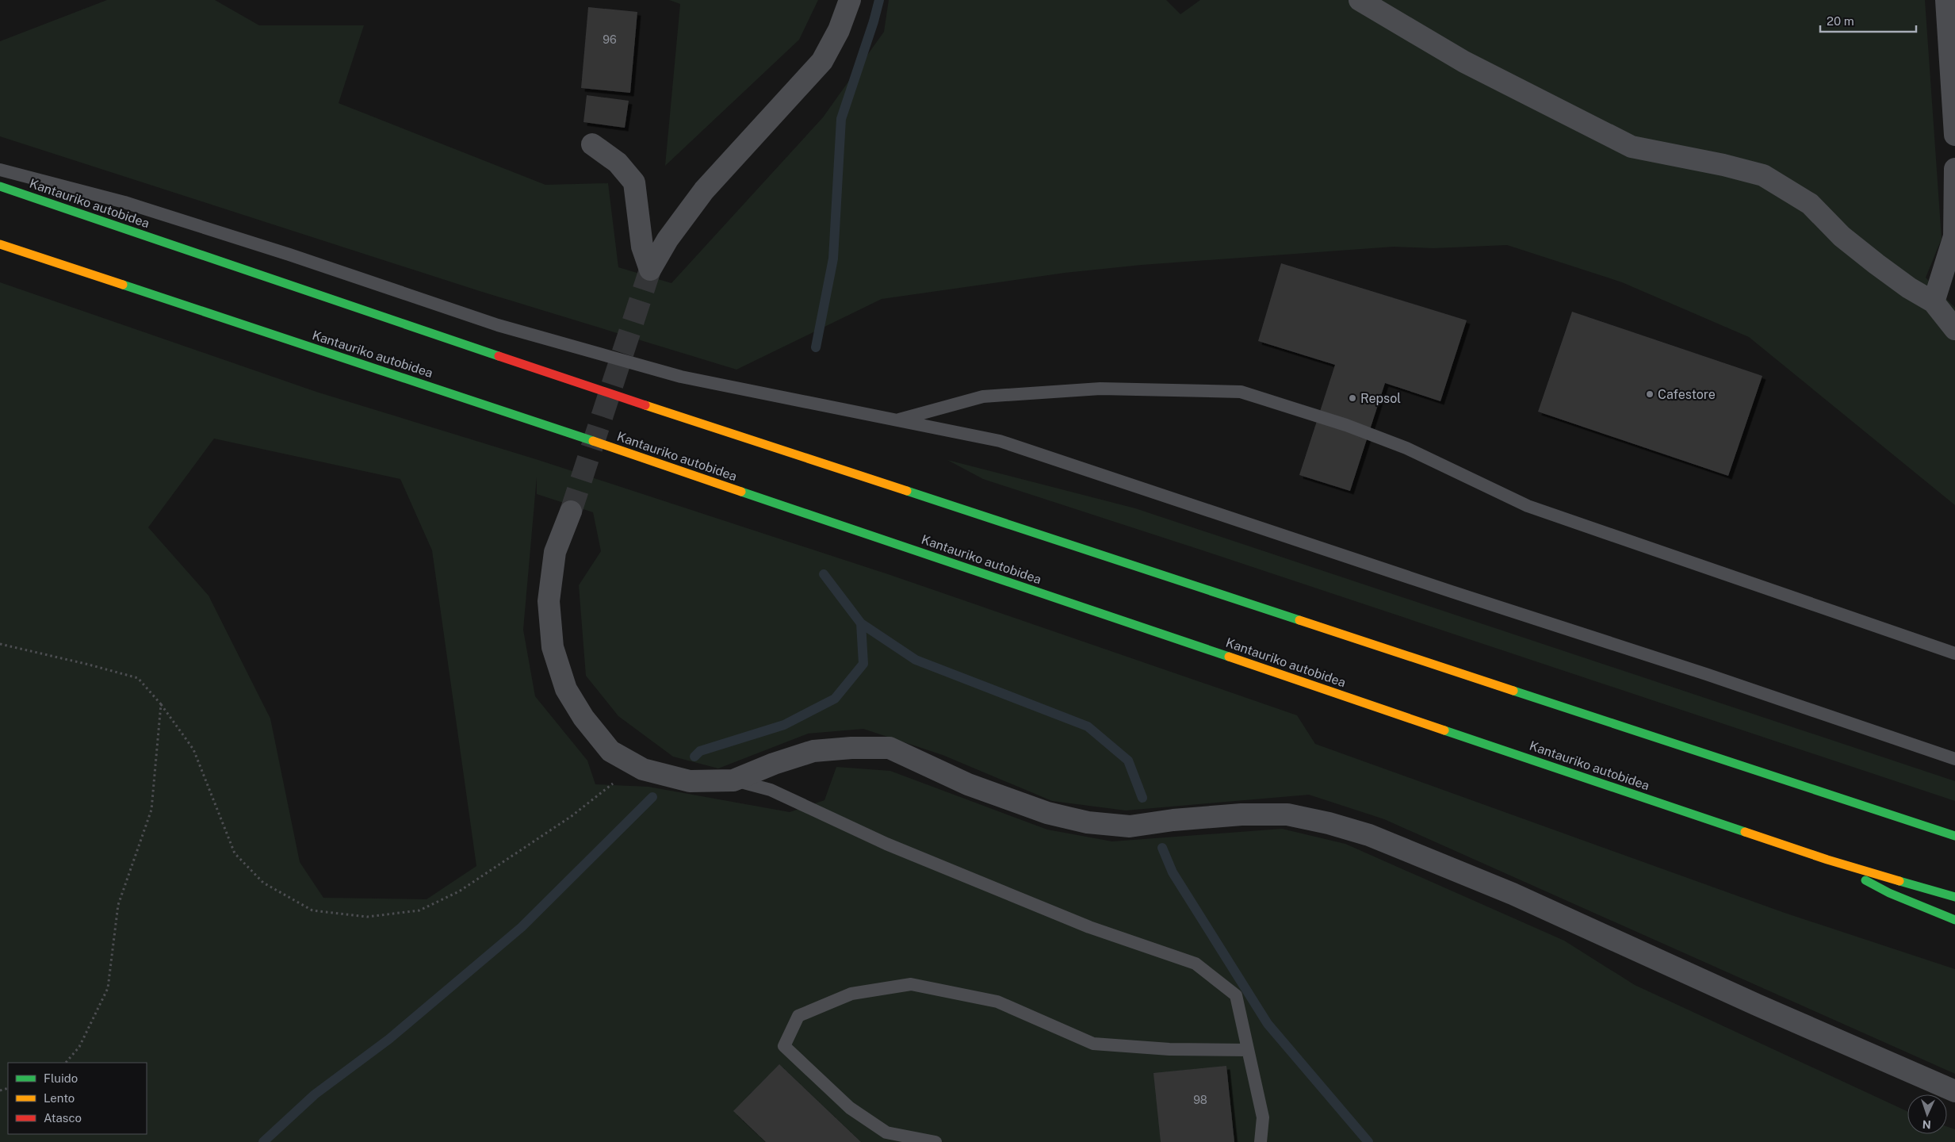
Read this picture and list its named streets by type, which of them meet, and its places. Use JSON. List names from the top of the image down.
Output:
{
  "streets": {
    "highway": ["Kantauriko autobidea"]
  },
  "places": ["Cafestore", "Repsol"],
  "house_numbers": ["96", "98"],
  "legend": ["Fluido", "Lento", "Atasco"],
  "scale_bar": "20 m",
  "north": "bottom"
}
